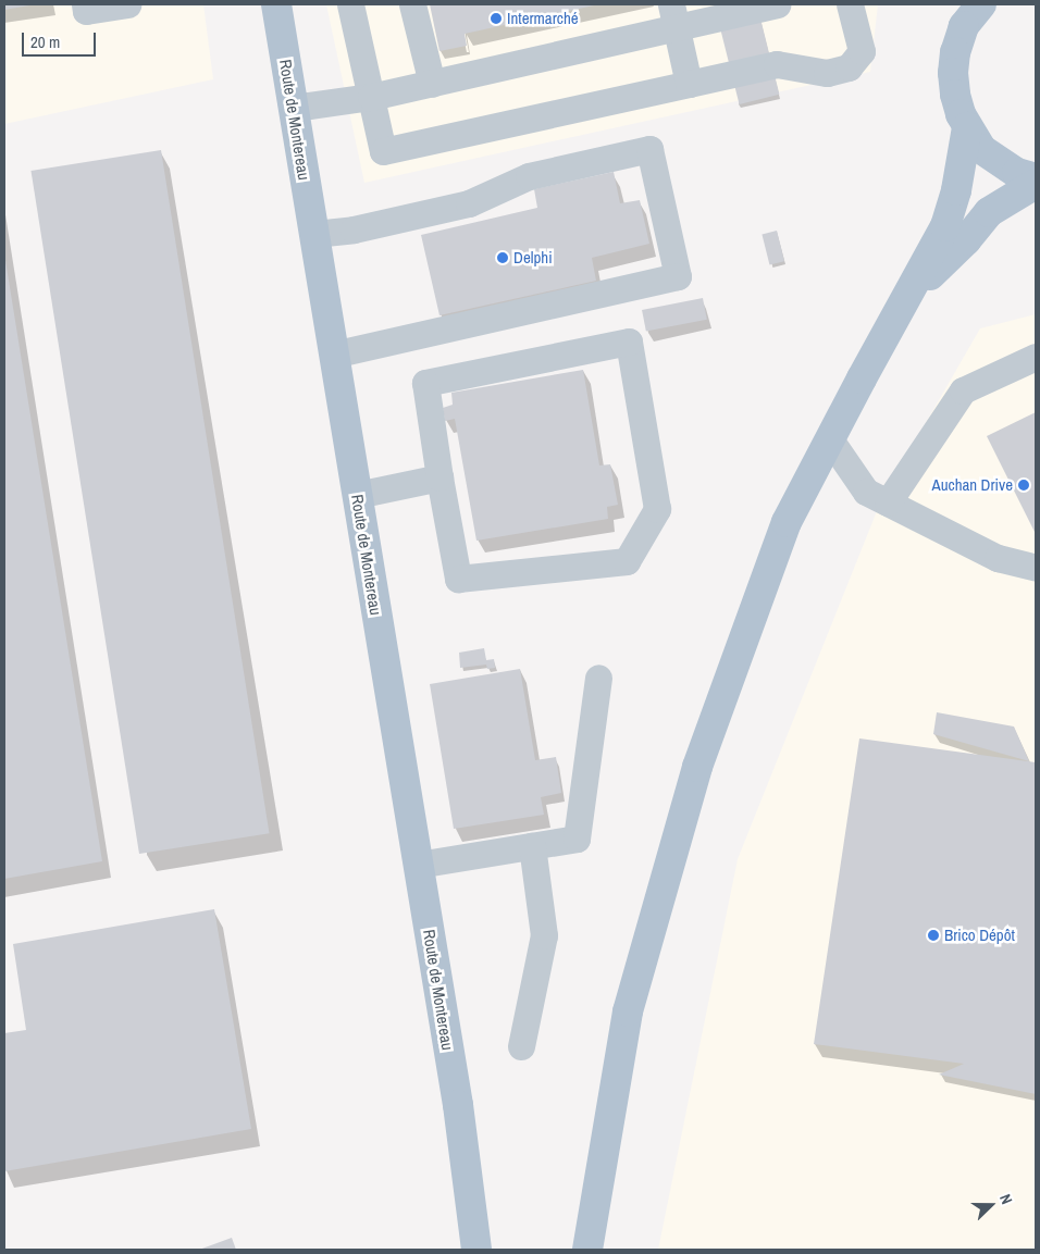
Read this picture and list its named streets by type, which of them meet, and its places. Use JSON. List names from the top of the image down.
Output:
{
  "streets": {
    "main road": ["Route de Montereau"]
  },
  "places": [
    "Intermarché",
    "Delphi",
    "Auchan Drive",
    "Brico Dépôt"
  ],
  "scale_bar": "20 m",
  "north": "right"
}
